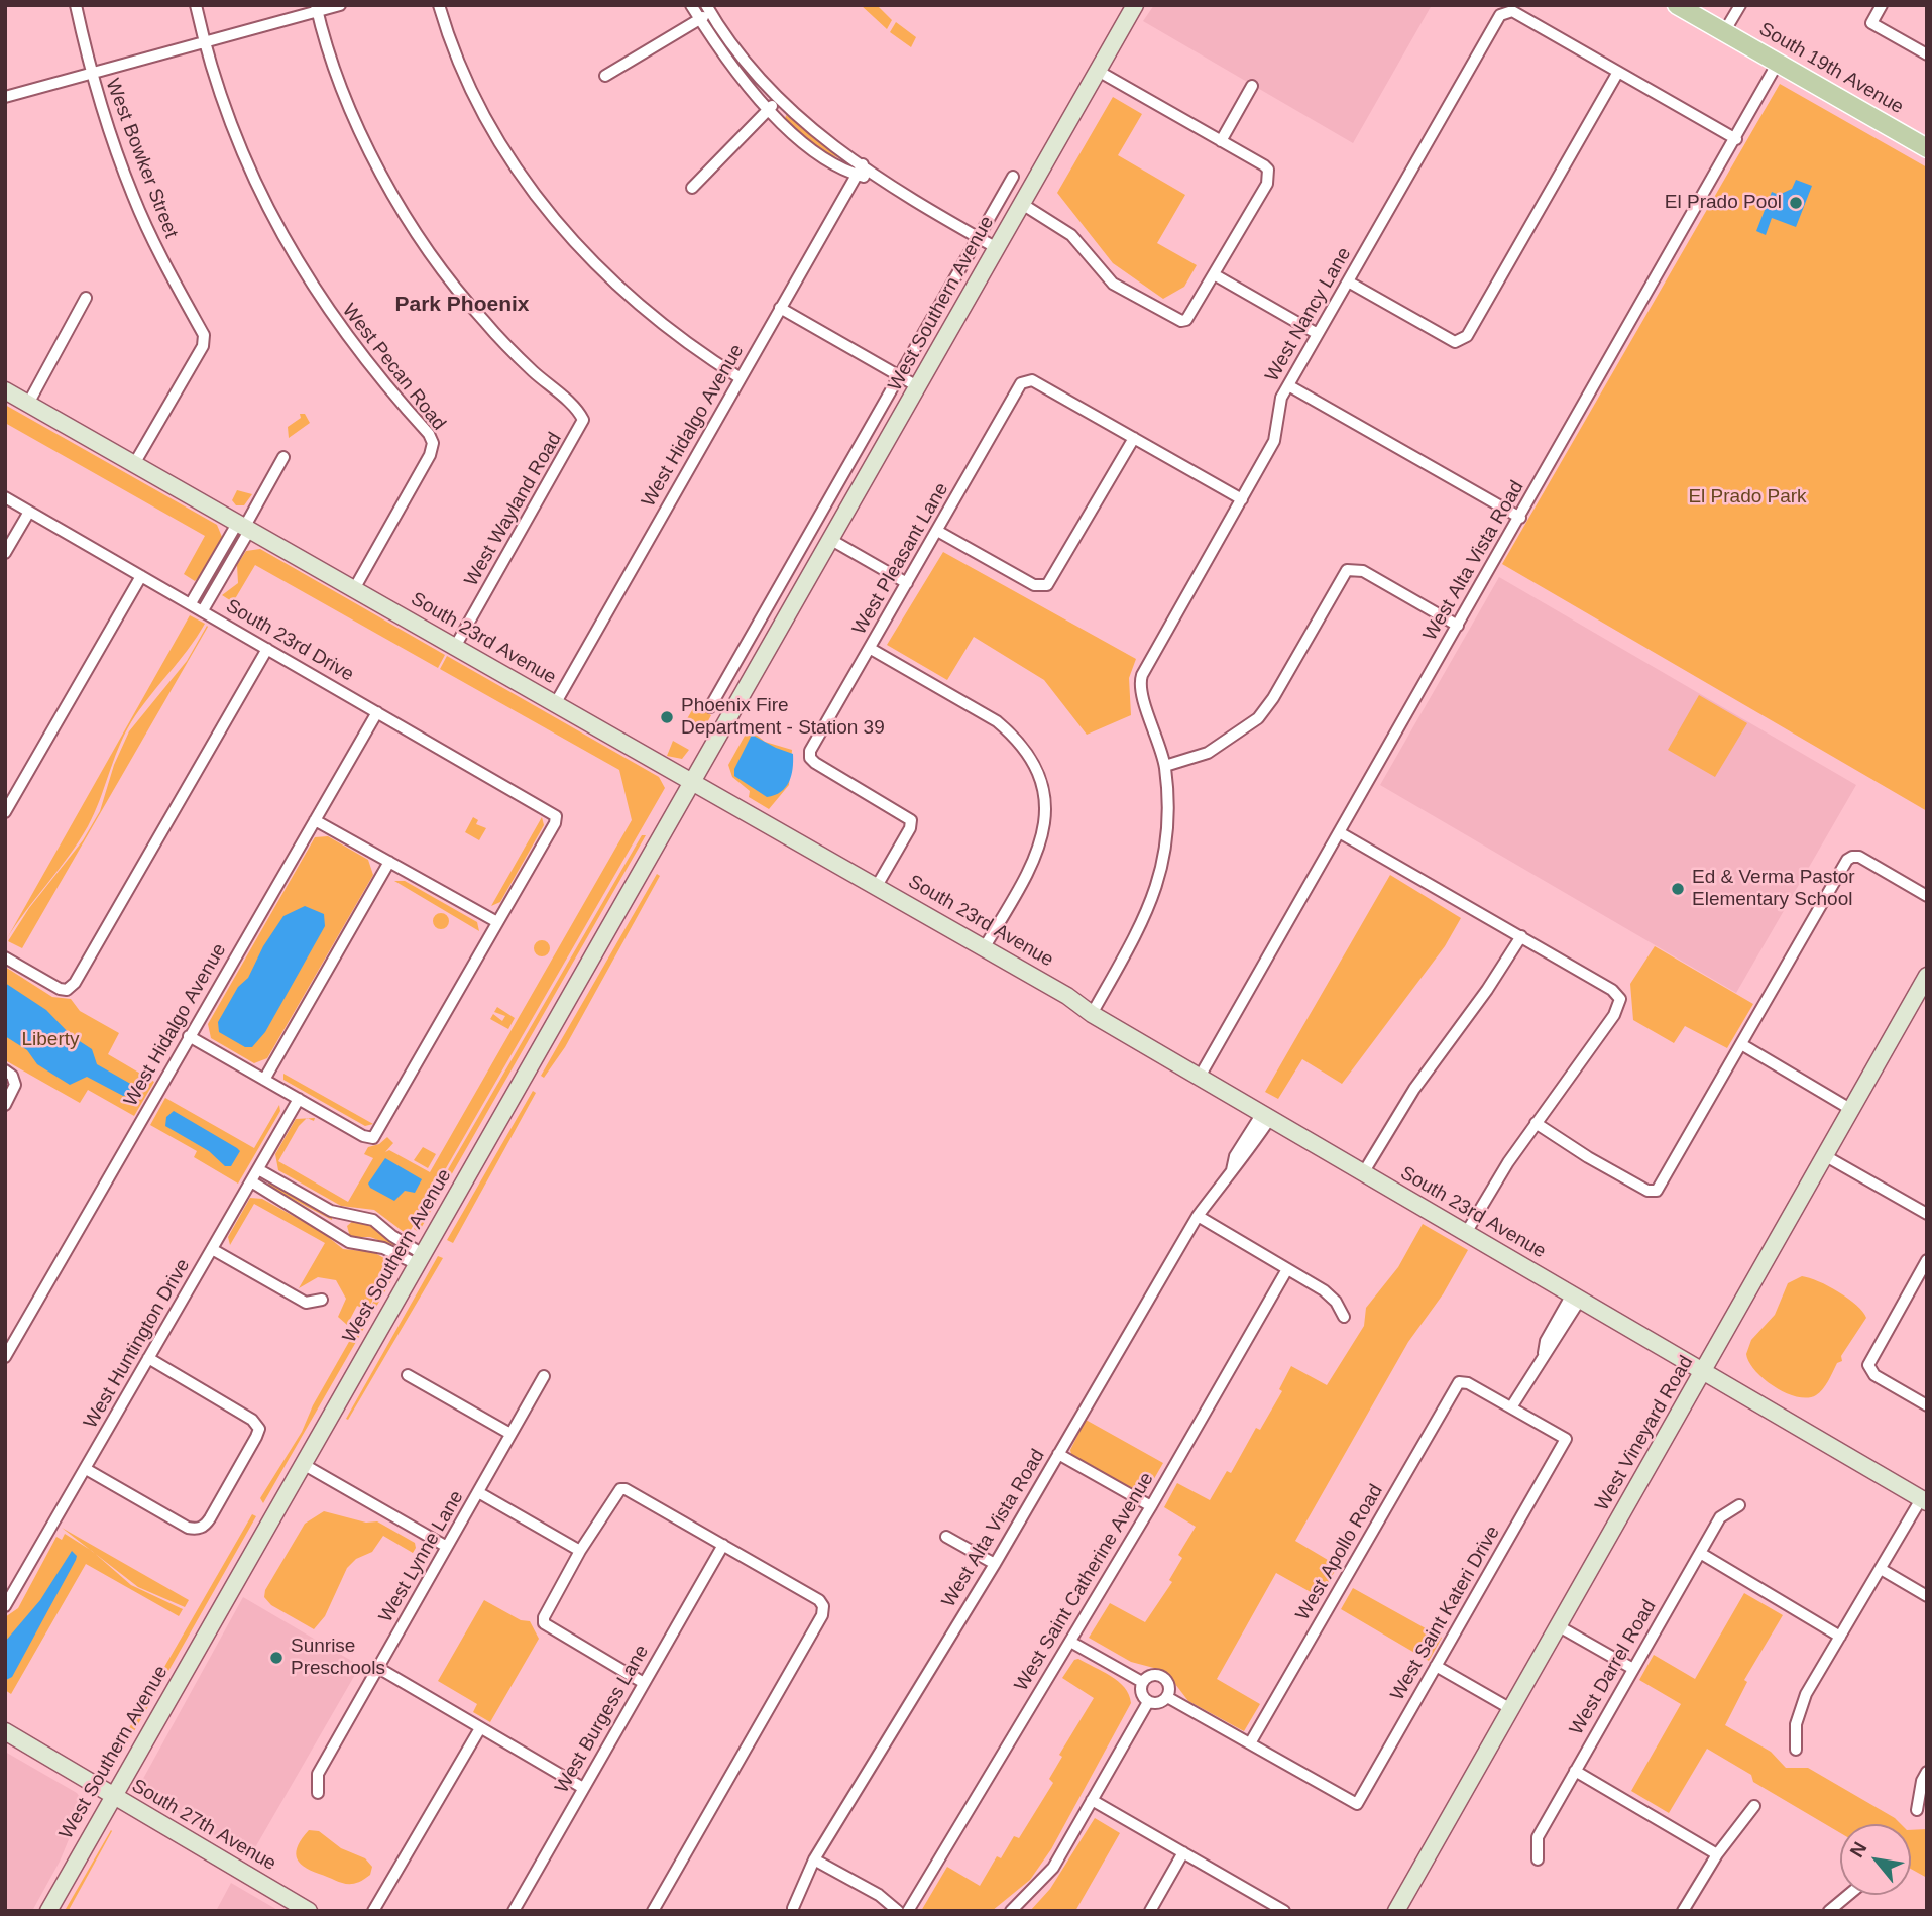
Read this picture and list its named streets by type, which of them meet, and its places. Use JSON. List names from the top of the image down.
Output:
{
  "streets": {
    "main road": ["South 19th Avenue"],
    "street": [
      "West Bowker Street",
      "West Southern Avenue",
      "West Nancy Lane",
      "West Pecan Road",
      "West Hidalgo Avenue",
      "West Wayland Road",
      "West Pleasant Lane",
      "West Alta Vista Road",
      "South 23rd Avenue",
      "South 23rd Drive",
      "West Huntington Drive",
      "West Vineyard Road",
      "West Apollo Road",
      "West Lynne Lane",
      "West Saint Catherine Avenue",
      "West Saint Kateri Drive",
      "West Darrel Road",
      "West Burgess Lane",
      "South 27th Avenue"
    ]
  },
  "crossings": [
    ["South 19th Avenue", "West Alta Vista Road"],
    ["West Bowker Street", "South 23rd Avenue"],
    ["West Southern Avenue", "South 23rd Avenue"],
    ["West Southern Avenue", "South 27th Avenue"],
    ["West Pecan Road", "South 23rd Avenue"],
    ["West Hidalgo Avenue", "South 23rd Avenue"],
    ["West Hidalgo Avenue", "South 23rd Drive"],
    ["West Wayland Road", "South 23rd Avenue"],
    ["West Pleasant Lane", "South 23rd Avenue"],
    ["West Alta Vista Road", "South 23rd Avenue"],
    ["South 23rd Avenue", "West Vineyard Road"],
    ["West Apollo Road", "West Saint Kateri Drive"]
  ],
  "districts": ["Park Phoenix"],
  "parks": ["El Prado Park", "Liberty"],
  "places": [
    "El Prado Pool",
    "Phoenix Fire Department - Station 39",
    "Ed & Verma Pastor Elementary School",
    "Sunrise Preschools"
  ],
  "north": "top left"
}
